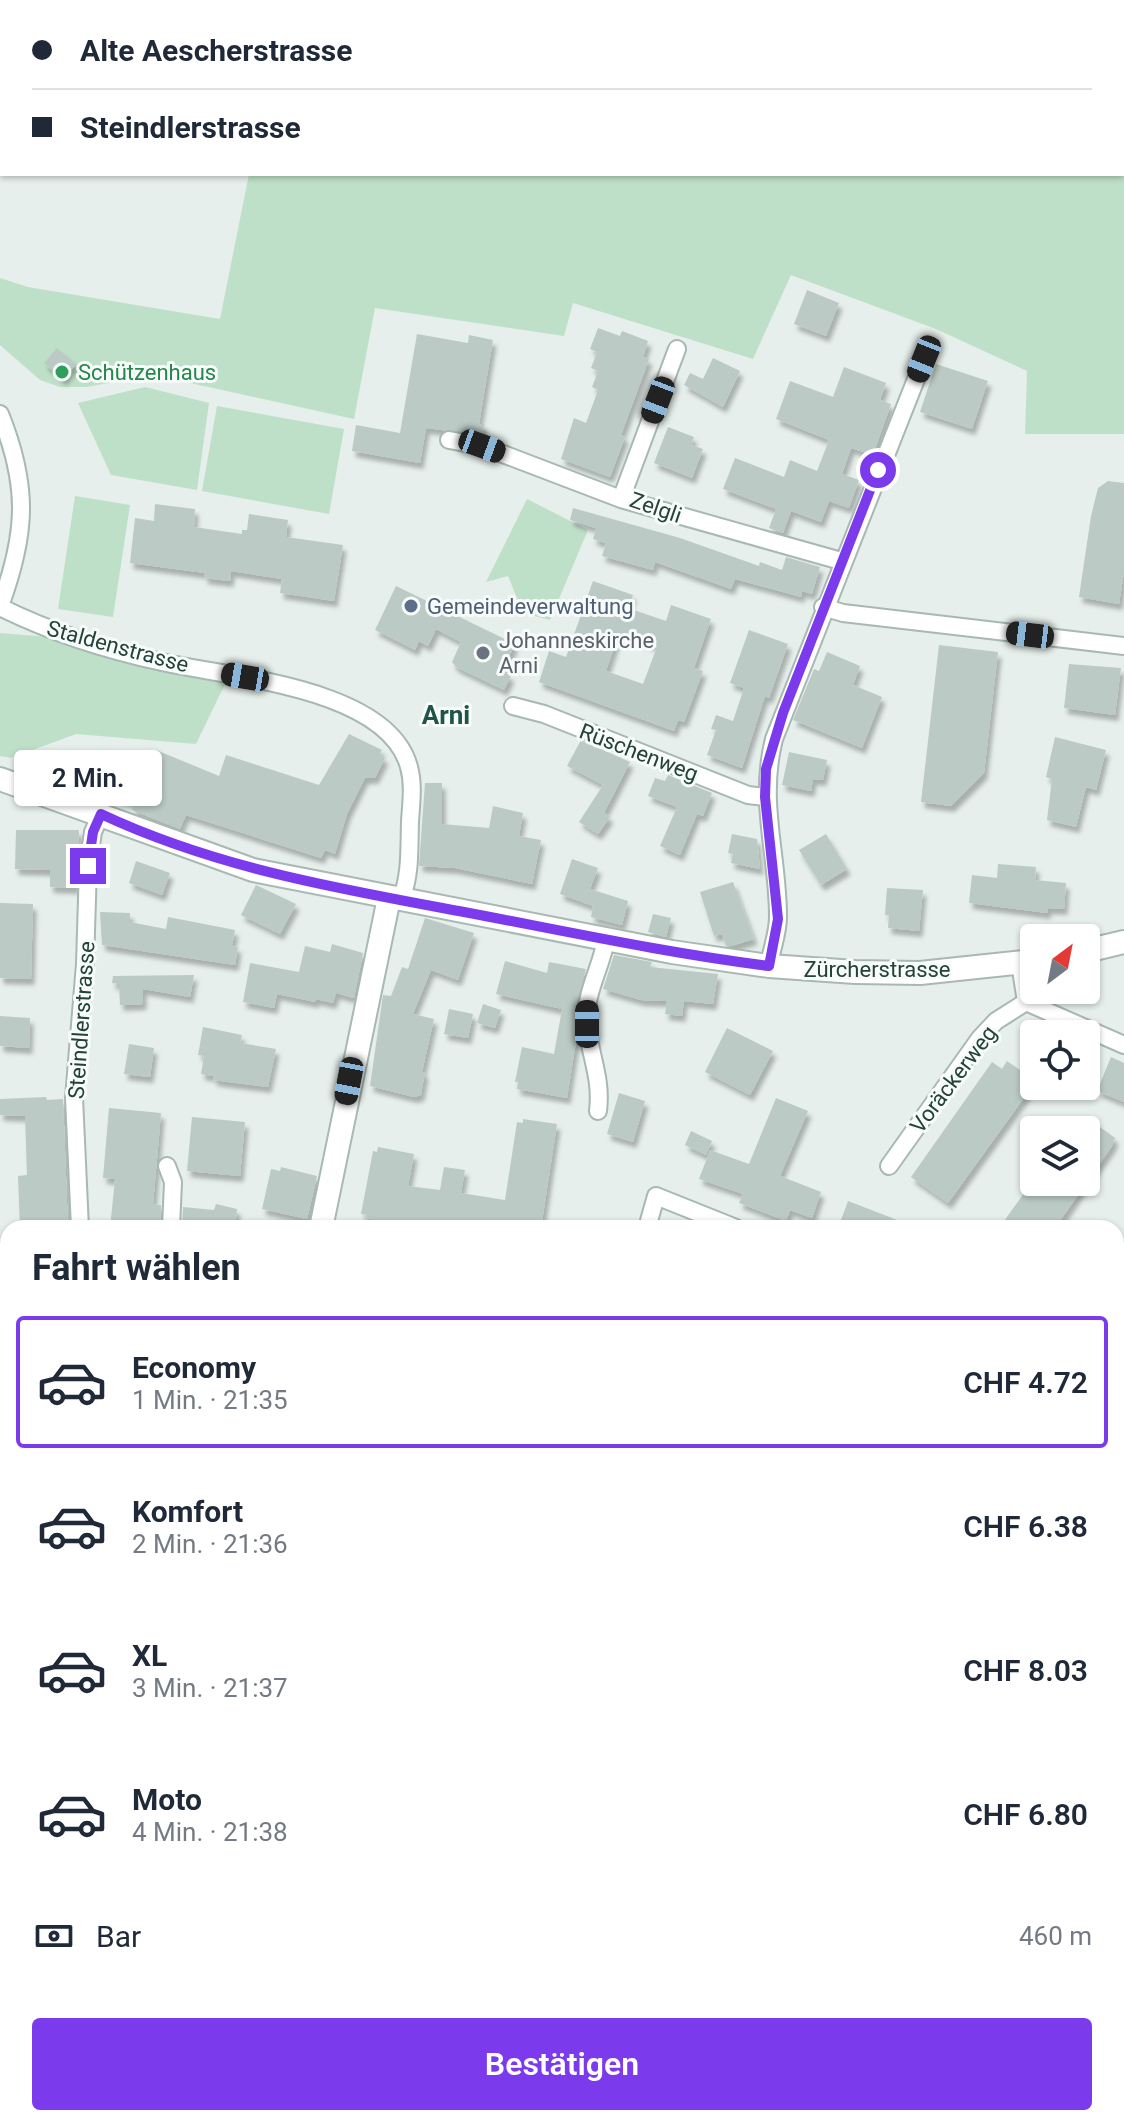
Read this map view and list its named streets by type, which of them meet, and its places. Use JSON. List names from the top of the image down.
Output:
{
  "streets": {
    "street": [
      "Zelgli",
      "Staldenstrasse",
      "Rüschenweg",
      "Zürcherstrasse",
      "Steindlerstrasse",
      "Voräckerweg"
    ]
  },
  "crossings": [
    ["Staldenstrasse", "Zürcherstrasse"],
    ["Zürcherstrasse", "Steindlerstrasse"]
  ],
  "districts": ["Arni"],
  "places": ["Schützenhaus", "Gemeindeverwaltung", "Johanneskirche Arni"],
  "north": "top right",
  "page": {
    "banner": ["Alte Aescherstrasse", "Steindlerstrasse"],
    "bubble": "2 Min.",
    "heading": "Fahrt wählen",
    "list": [
      {
        "name": "Economy",
        "note": "1 Min. · 21:35",
        "value": "CHF 4.72"
      },
      {
        "name": "Komfort",
        "note": "2 Min. · 21:36",
        "value": "CHF 6.38"
      },
      {
        "name": "XL",
        "note": "3 Min. · 21:37",
        "value": "CHF 8.03"
      },
      {
        "name": "Moto",
        "note": "4 Min. · 21:38",
        "value": "CHF 6.80"
      }
    ],
    "pay": ["Bar", "460 m"],
    "buttons": "Bestätigen"
  }
}
